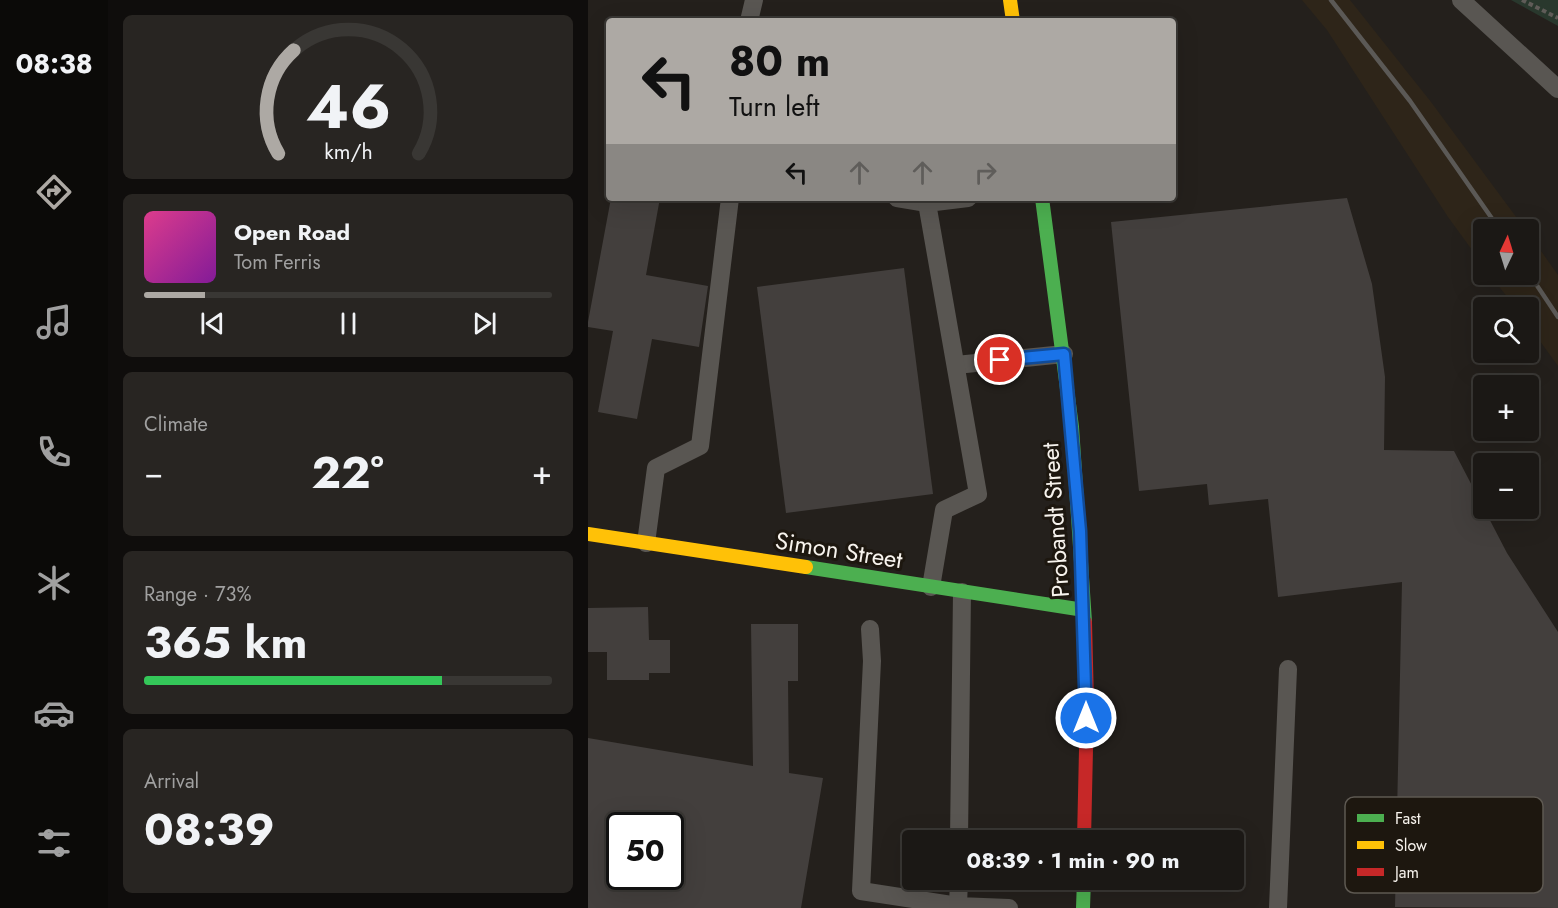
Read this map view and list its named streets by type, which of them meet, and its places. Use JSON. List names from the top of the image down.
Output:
{
  "streets": {
    "main road": ["Probandt Street", "Simon Street"]
  },
  "crossings": [
    ["Probandt Street", "Simon Street"]
  ],
  "legend": ["Fast", "Slow", "Jam"],
  "north": "top",
  "page": {
    "tabs": "08:38",
    "turn": ["80 m", "Turn left"],
    "song": ["Open Road", "Tom Ferris"],
    "map_buttons": ["+", "−"],
    "tile": [
      "Climate",
      ["Range · 73%", "365 km"],
      ["Arrival", "08:39"]
    ],
    "heat": ["−", "22°", "+"],
    "limit": "50",
    "trip": "08:39 · 1 min · 90 m",
    "gauge": ["46", "km/h"]
  }
}
